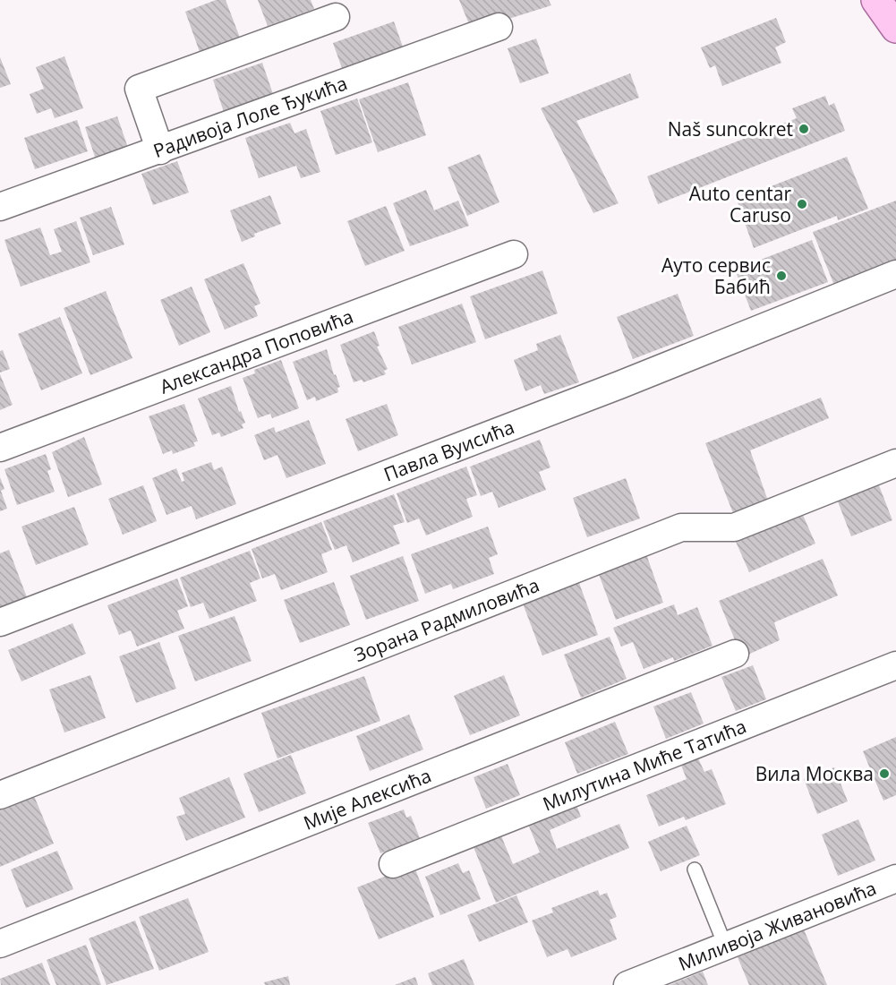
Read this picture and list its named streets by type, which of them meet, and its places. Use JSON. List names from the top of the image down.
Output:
{
  "streets": {
    "street": [
      "Радивоја Лоле Ђукића",
      "Александра Поповића",
      "Павла Вуисића",
      "Зорана Радмиловића",
      "Милутина Миће Татића",
      "Мије Алексића",
      "Миливоја Живановића"
    ]
  },
  "places": [
    "Naš suncokret",
    "Auto centar Caruso",
    "Ауто сервис Бабић",
    "Вила Москва"
  ]
}
